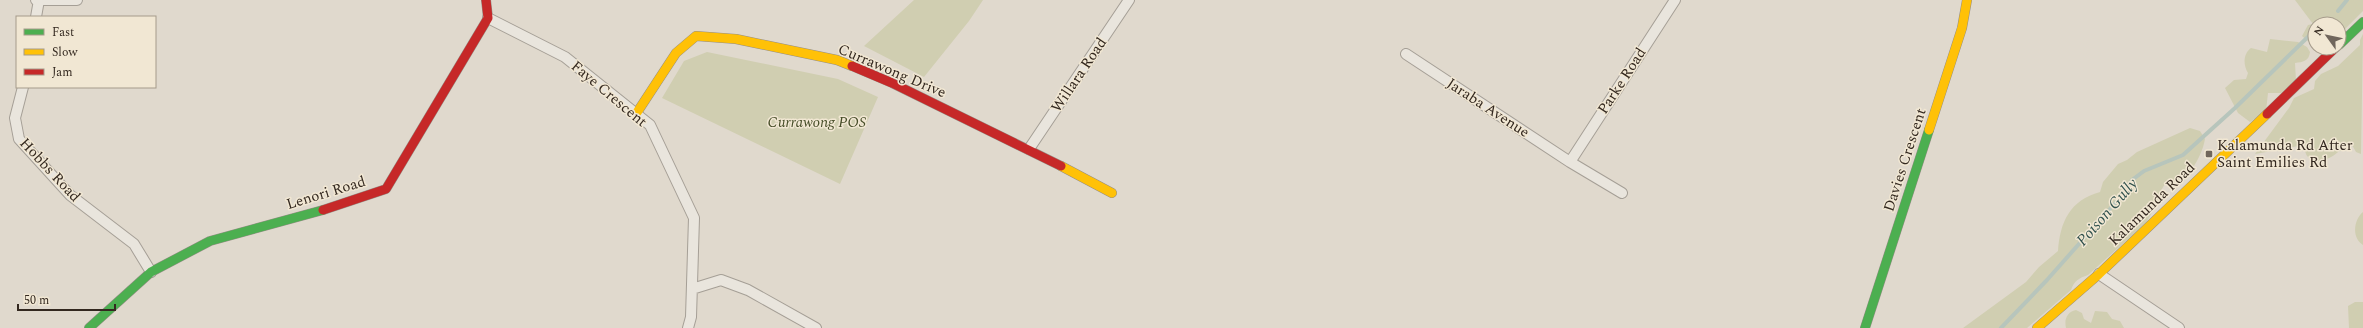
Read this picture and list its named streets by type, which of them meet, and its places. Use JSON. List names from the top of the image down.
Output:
{
  "streets": {
    "street": [
      "Currawong Drive",
      "Willara Road",
      "Parke Road",
      "Faye Crescent",
      "Jaraba Avenue",
      "Davies Crescent",
      "Hobbs Road",
      "Lenori Road",
      "Kalamunda Road"
    ]
  },
  "crossings": [
    ["Currawong Drive", "Willara Road"],
    ["Currawong Drive", "Faye Crescent"],
    ["Parke Road", "Jaraba Avenue"],
    ["Faye Crescent", "Lenori Road"],
    ["Hobbs Road", "Lenori Road"]
  ],
  "water": ["Poison Gully"],
  "parks": ["Currawong POS"],
  "places": {
    "transit": ["Kalamunda Rd After Saint Emilies Rd"]
  },
  "legend": ["Fast", "Slow", "Jam"],
  "scale_bar": "50 m",
  "north": "top left"
}
